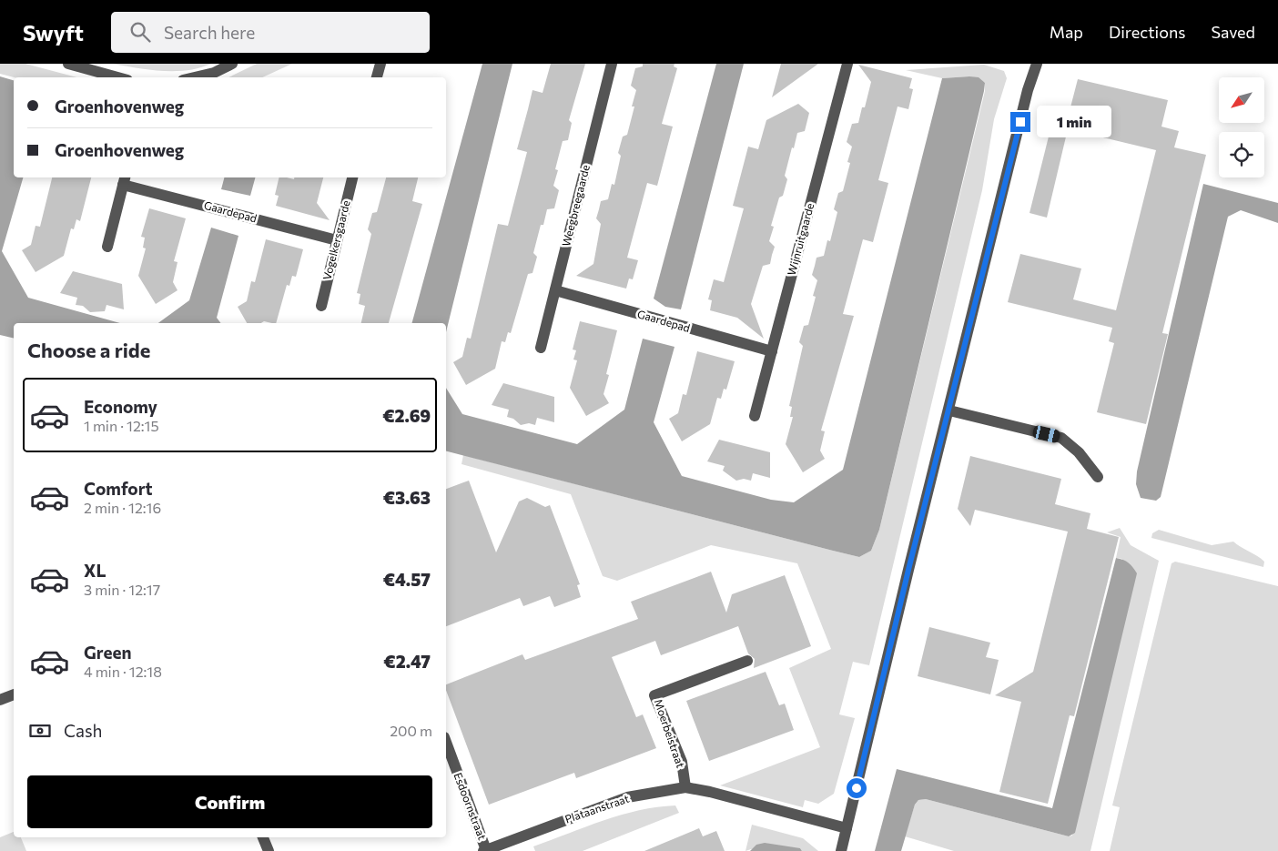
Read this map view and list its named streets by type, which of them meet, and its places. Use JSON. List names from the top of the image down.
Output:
{
  "streets": {
    "street": [
      "Weegbreegaarde",
      "Gaardepad",
      "Wijnruitgaarde",
      "Vogelkersgaarde",
      "Moerbeistraat",
      "Esdoornstraat",
      "Plataanstraat"
    ]
  },
  "crossings": [
    ["Weegbreegaarde", "Gaardepad"],
    ["Gaardepad", "Wijnruitgaarde"],
    ["Gaardepad", "Vogelkersgaarde"],
    ["Moerbeistraat", "Plataanstraat"],
    ["Esdoornstraat", "Plataanstraat"]
  ],
  "north": "bottom left",
  "page": {
    "header": "Swyft",
    "search": "Search here",
    "nav": ["Map", "Directions", "Saved"],
    "banner": ["Groenhovenweg", "Groenhovenweg"],
    "bubble": "1 min",
    "heading": "Choose a ride",
    "list": [
      {
        "name": "Economy",
        "note": "1 min · 12:15",
        "value": "€2.69"
      },
      {
        "name": "Comfort",
        "note": "2 min · 12:16",
        "value": "€3.63"
      },
      {
        "name": "XL",
        "note": "3 min · 12:17",
        "value": "€4.57"
      },
      {
        "name": "Green",
        "note": "4 min · 12:18",
        "value": "€2.47"
      }
    ],
    "pay": ["Cash", "200 m"],
    "buttons": "Confirm"
  }
}
